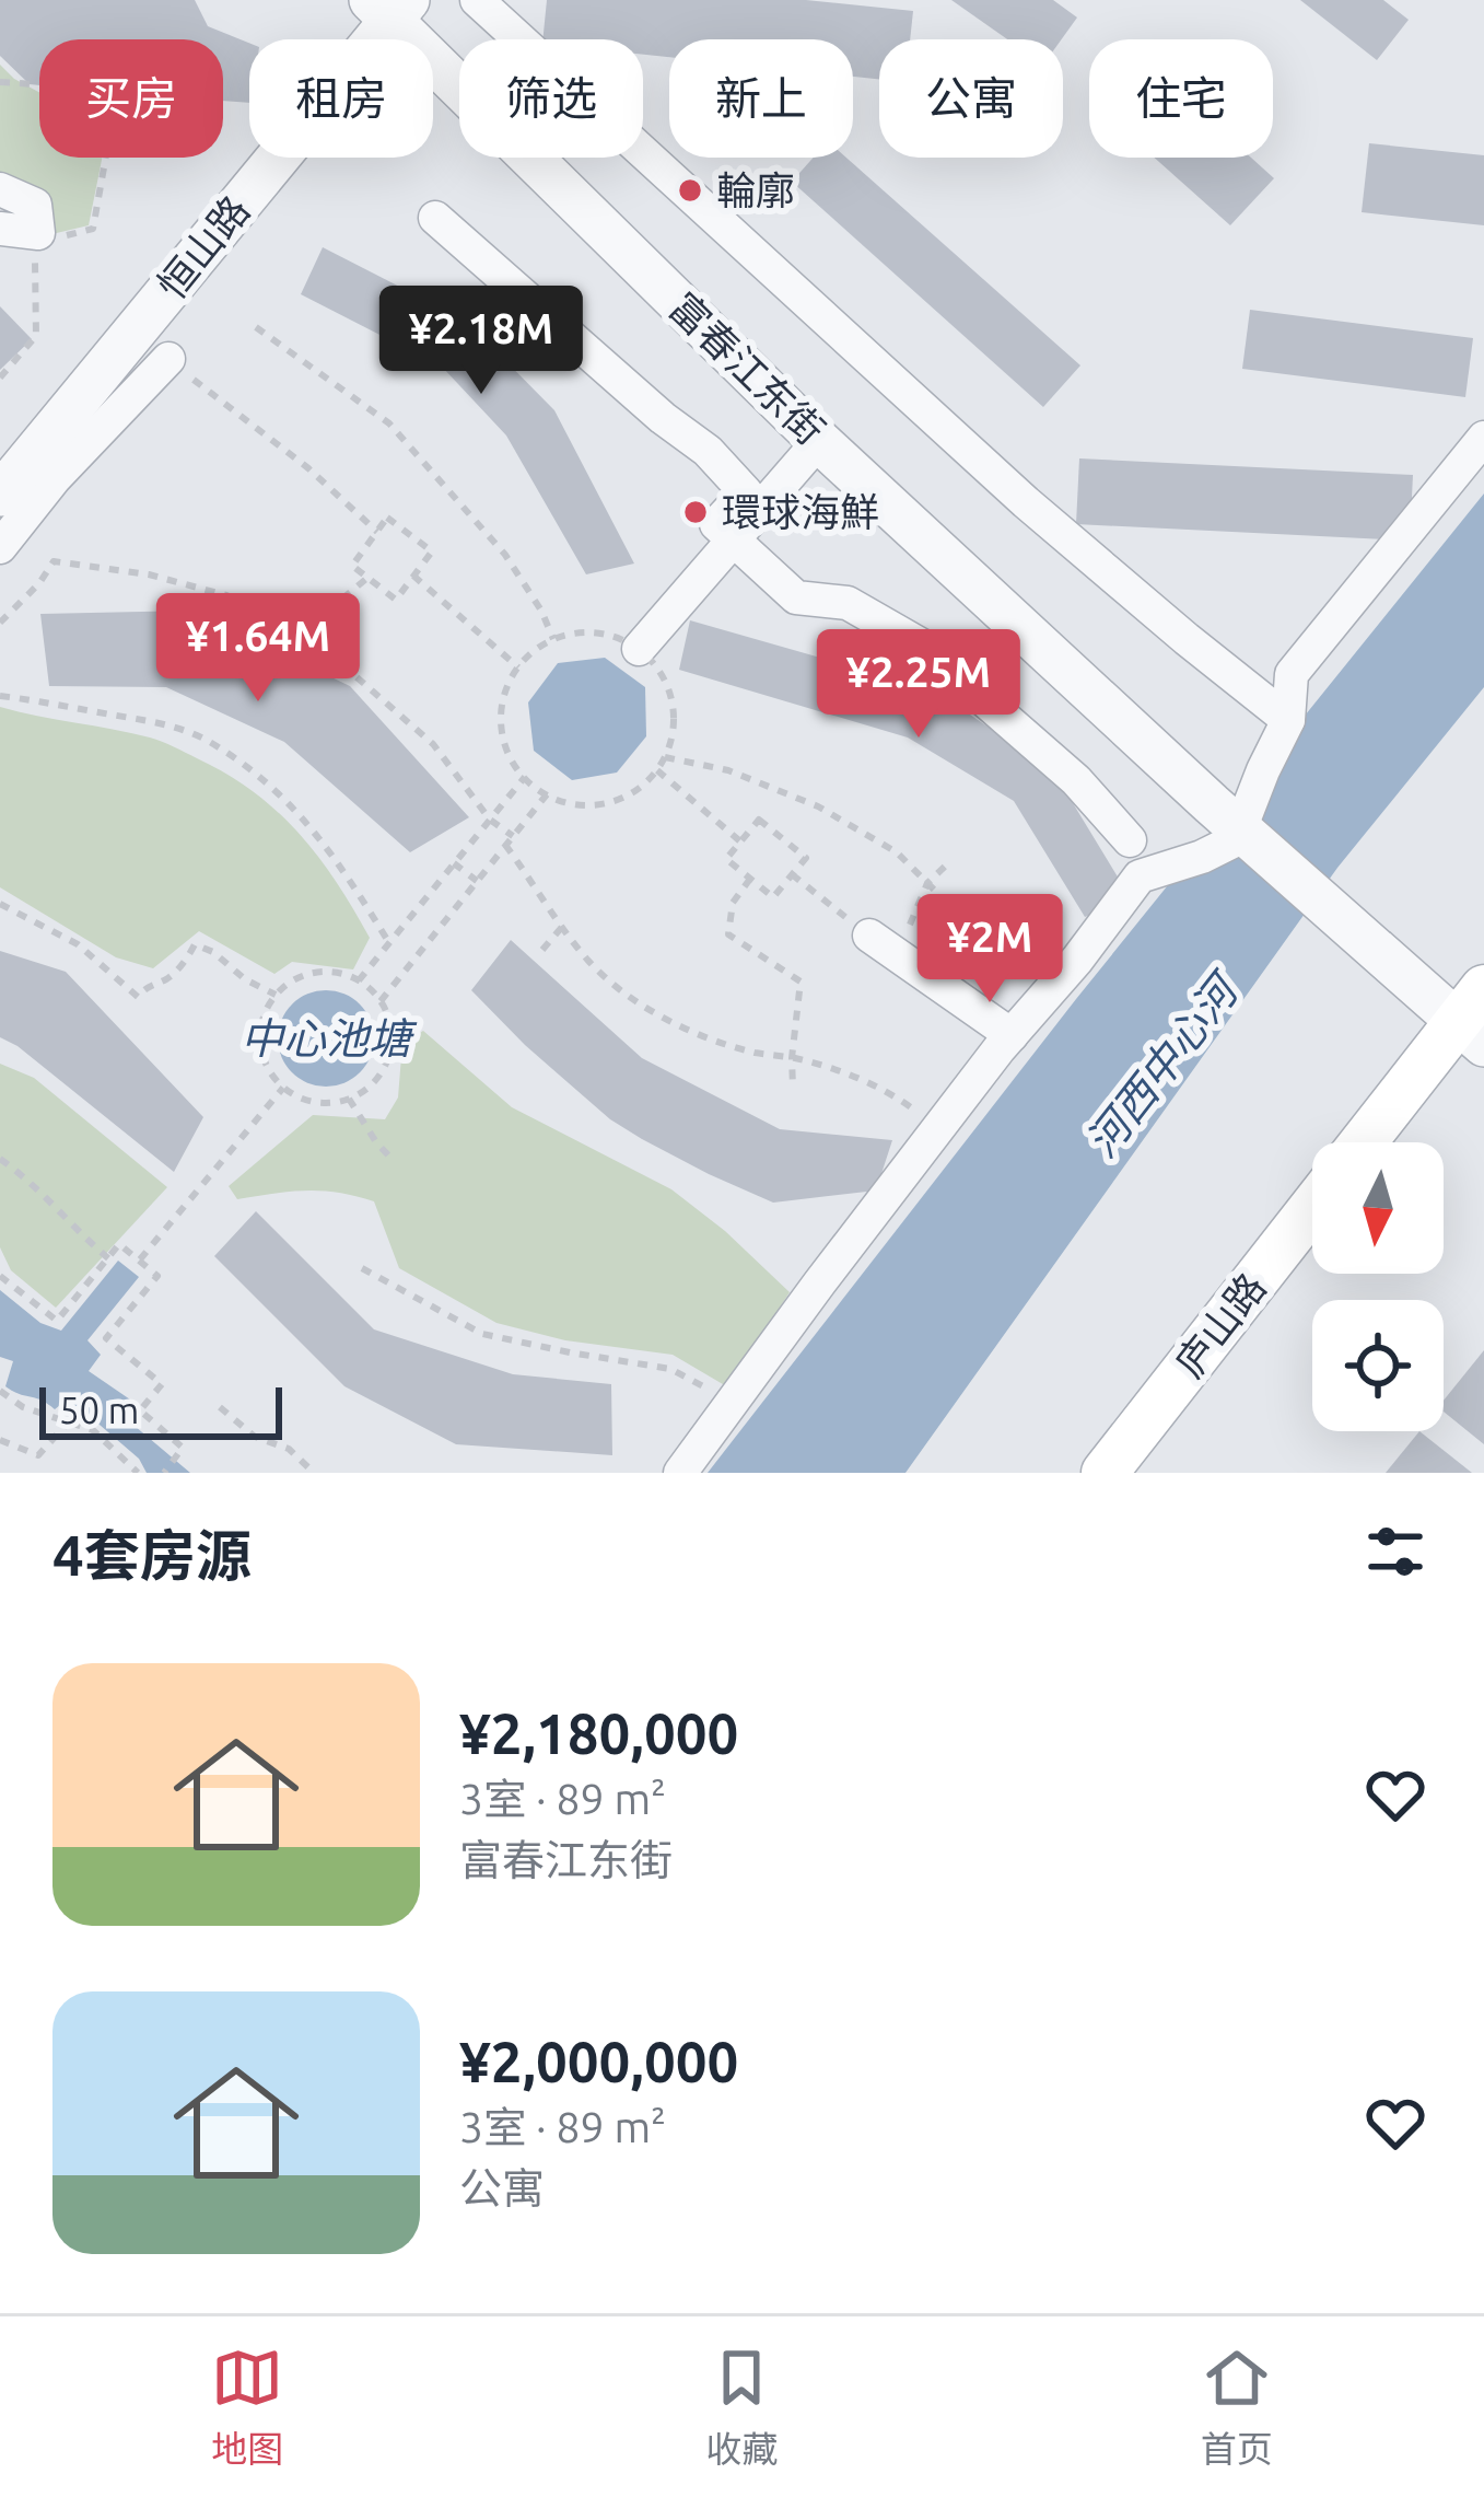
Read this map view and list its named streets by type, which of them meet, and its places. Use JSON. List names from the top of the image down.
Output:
{
  "streets": {
    "main road": ["庐山路"],
    "street": ["恒山路", "富春江东街"]
  },
  "crossings": [
    ["恒山路", "富春江东街"]
  ],
  "water": ["中心池塘", "河西中心河"],
  "places": ["輪廓", "環球海鮮"],
  "scale_bar": "50 m",
  "north": "bottom",
  "page": {
    "chip": [
      "买房",
      "租房",
      "筛选",
      "新上",
      "公寓",
      "住宅"
    ],
    "price": [
      "¥2.18M",
      "¥1.64M",
      "¥2.25M",
      "¥2M"
    ],
    "scale": "50 m",
    "heading": "4套房源",
    "list": [
      {
        "name": "¥2,180,000",
        "note": "3室 · 89 m² · 富春江东街"
      },
      {
        "name": "¥2,000,000",
        "note": "3室 · 89 m² · 公寓"
      }
    ],
    "tabs": ["地图", "收藏", "首页"]
  }
}
